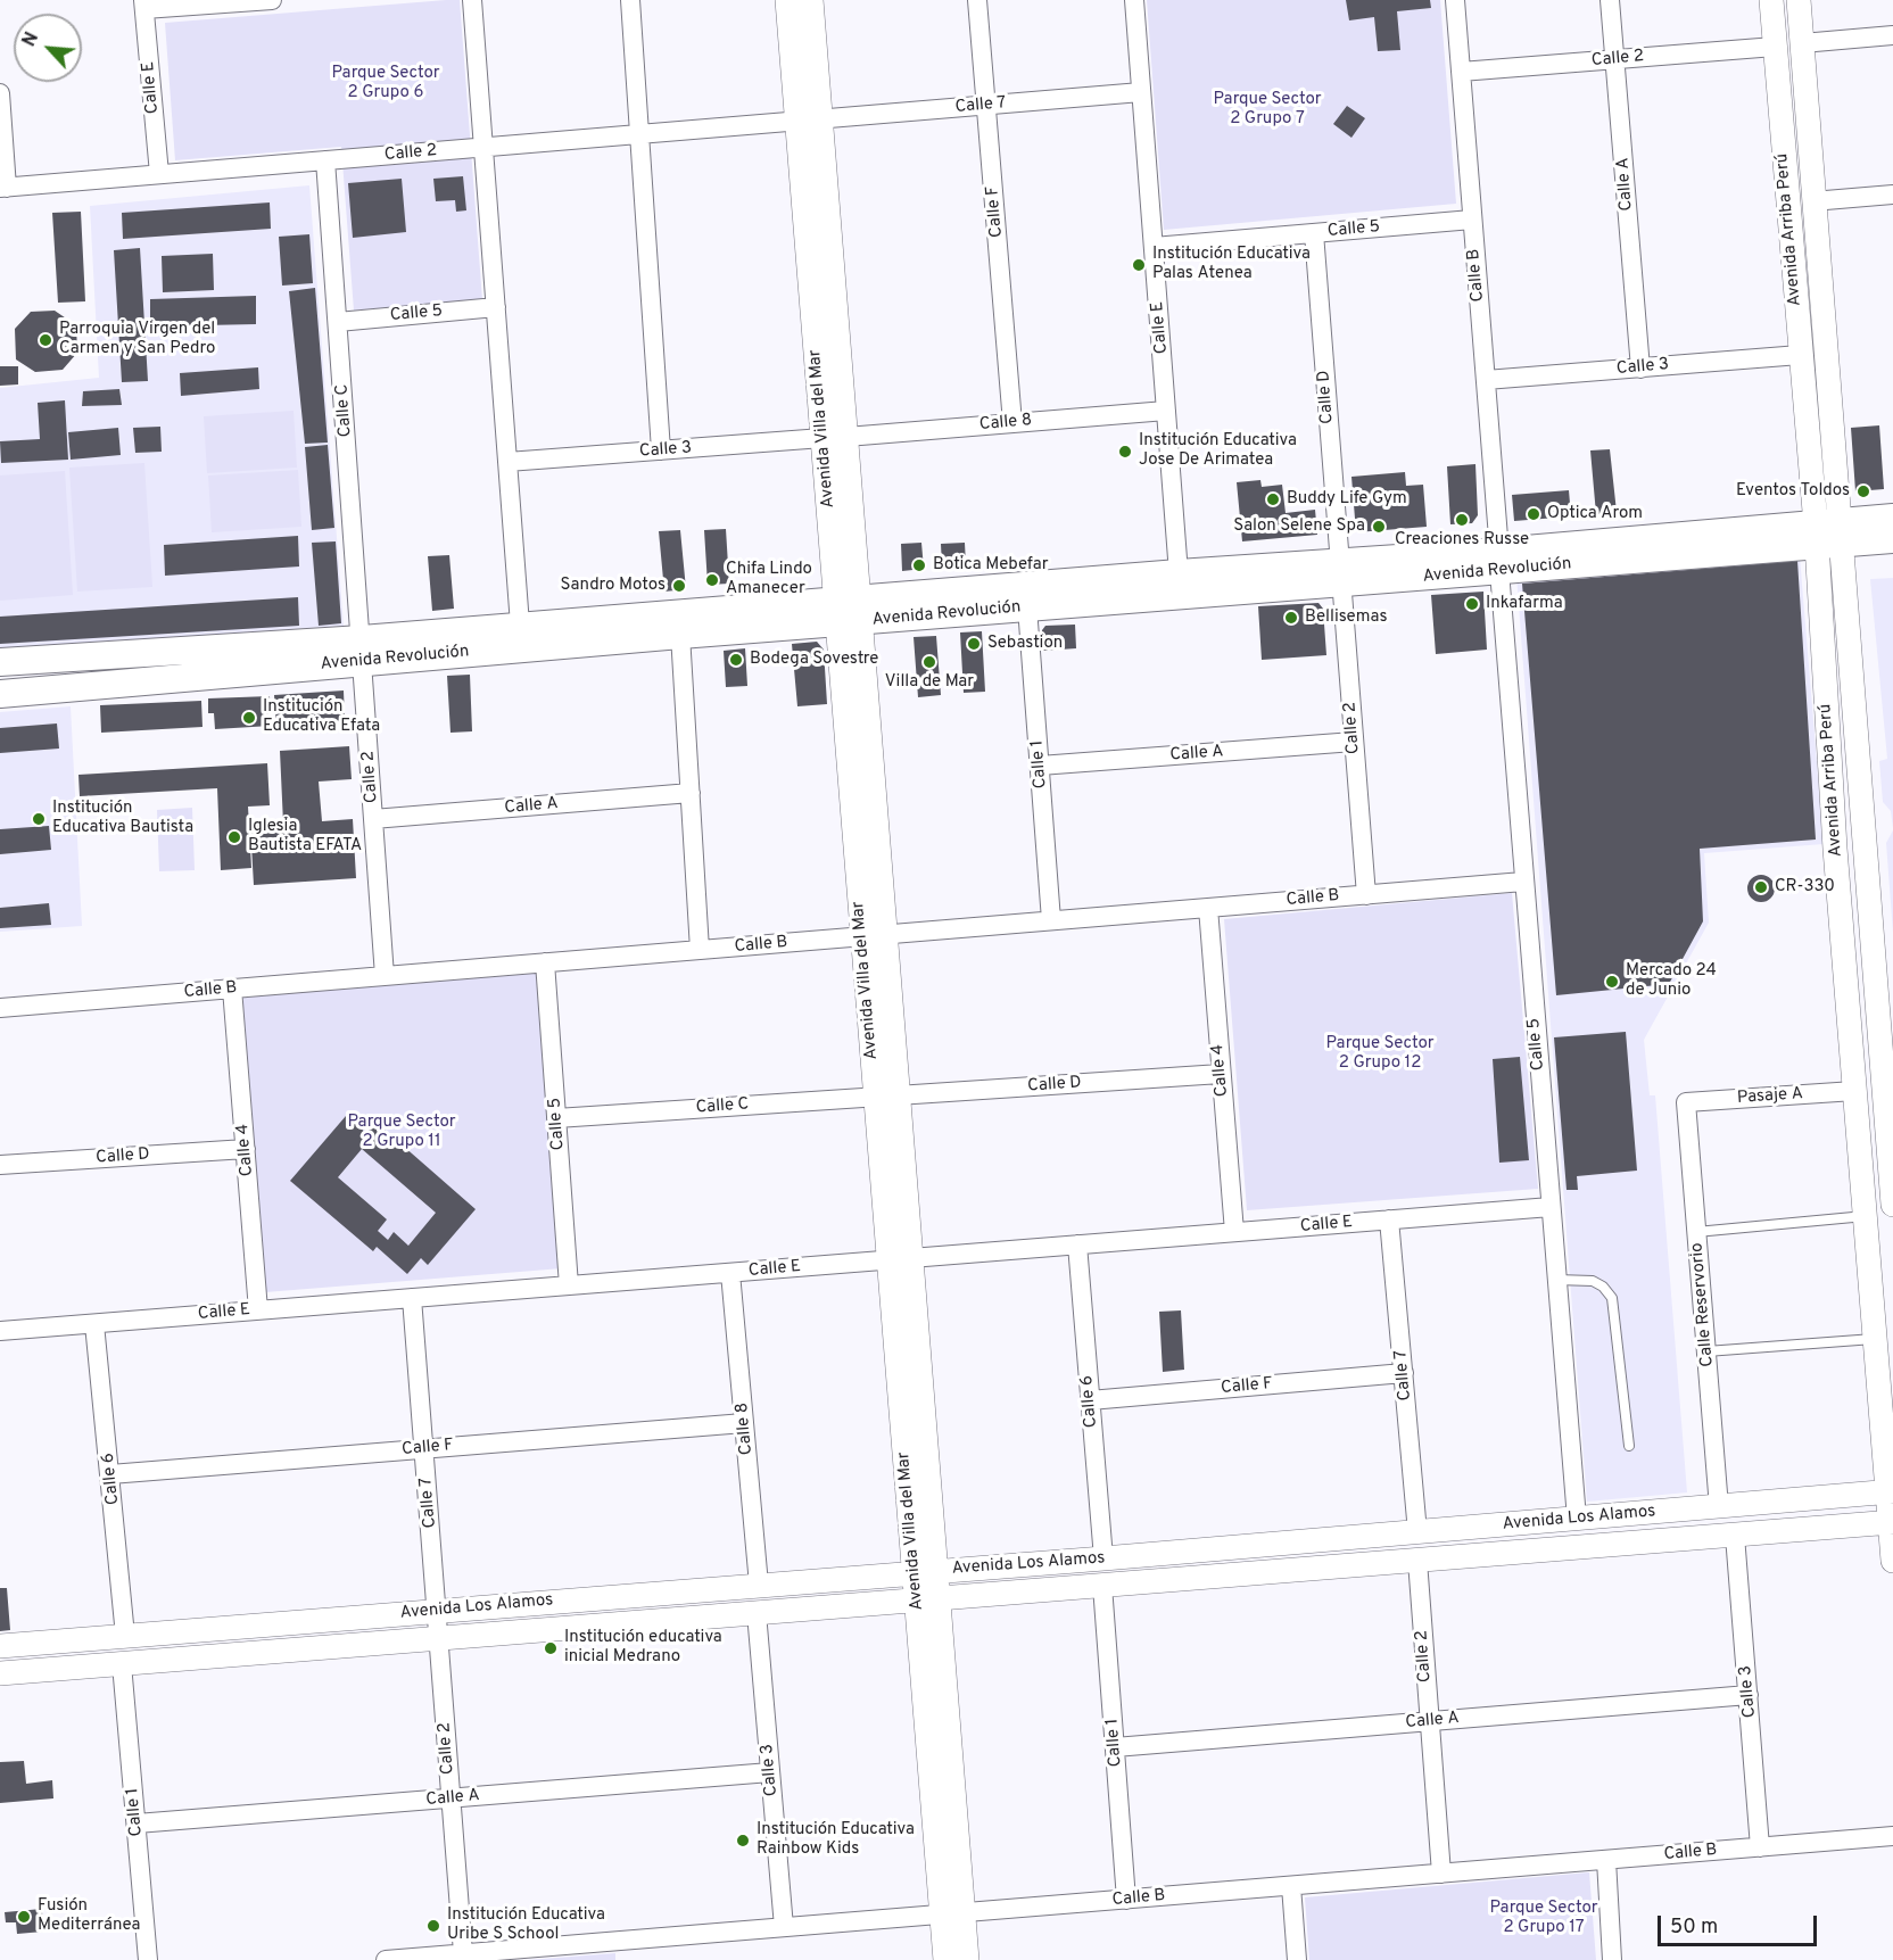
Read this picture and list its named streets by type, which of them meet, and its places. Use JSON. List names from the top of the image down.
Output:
{
  "streets": {
    "main road": ["Avenida Revolución"],
    "street": [
      "Calle 2",
      "Calle E",
      "Calle 7",
      "Calle A",
      "Calle F",
      "Calle 5",
      "Avenida Arriba Perú",
      "Calle B",
      "Calle 3",
      "Calle D",
      "Calle C",
      "Calle 8",
      "Avenida Villa del Mar",
      "Calle 1",
      "Calle 4",
      "Pasaje A",
      "Calle Reservorio",
      "Calle 6",
      "Avenida Los Alamos"
    ]
  },
  "crossings": [
    ["Calle 2", "Calle E"],
    ["Calle 2", "Calle 7"],
    ["Calle 2", "Calle A"],
    ["Calle 2", "Avenida Arriba Perú"],
    ["Calle 2", "Calle B"],
    ["Calle 2", "Calle D"],
    ["Calle 2", "Calle C"],
    ["Calle 2", "Avenida Villa del Mar"],
    ["Calle 2", "Avenida Revolución"],
    ["Calle 2", "Avenida Los Alamos"],
    ["Calle E", "Calle 7"],
    ["Calle E", "Calle 5"],
    ["Calle E", "Calle 8"],
    ["Calle E", "Avenida Villa del Mar"],
    ["Calle E", "Avenida Revolución"],
    ["Calle E", "Calle 4"],
    ["Calle E", "Calle 6"],
    ["Calle 7", "Calle F"],
    ["Calle 7", "Avenida Villa del Mar"],
    ["Calle 7", "Avenida Los Alamos"],
    ["Calle A", "Calle 3"],
    ["Calle A", "Calle 1"],
    ["Calle F", "Calle 8"],
    ["Calle F", "Calle 6"],
    ["Calle 5", "Calle B"],
    ["Calle 5", "Calle D"],
    ["Calle 5", "Calle C"],
    ["Calle 5", "Avenida Revolución"],
    ["Calle 5", "Avenida Los Alamos"],
    ["Avenida Arriba Perú", "Calle 3"],
    ["Avenida Arriba Perú", "Avenida Revolución"],
    ["Avenida Arriba Perú", "Pasaje A"],
    ["Avenida Arriba Perú", "Avenida Los Alamos"],
    ["Calle B", "Calle 3"],
    ["Calle B", "Avenida Villa del Mar"],
    ["Calle B", "Avenida Revolución"],
    ["Calle B", "Calle 1"],
    ["Calle B", "Calle 4"],
    ["Calle 3", "Calle 8"],
    ["Calle 3", "Avenida Villa del Mar"],
    ["Calle 3", "Avenida Los Alamos"],
    ["Calle D", "Calle C"],
    ["Calle D", "Avenida Villa del Mar"],
    ["Calle D", "Avenida Revolución"],
    ["Calle D", "Calle 4"],
    ["Calle C", "Avenida Villa del Mar"],
    ["Calle C", "Avenida Revolución"],
    ["Calle 8", "Avenida Villa del Mar"],
    ["Calle 8", "Avenida Los Alamos"],
    ["Avenida Villa del Mar", "Avenida Revolución"],
    ["Avenida Villa del Mar", "Avenida Los Alamos"],
    ["Avenida Revolución", "Calle 1"],
    ["Calle 1", "Avenida Los Alamos"],
    ["Pasaje A", "Calle Reservorio"],
    ["Calle Reservorio", "Avenida Los Alamos"],
    ["Calle 6", "Avenida Los Alamos"]
  ],
  "parks": [
    "Parque Sector 2 Grupo 6",
    "Parque Sector 2 Grupo 7",
    "Parque Sector 2 Grupo 12",
    "Parque Sector 2 Grupo 11",
    "Parque Sector 2 Grupo 17"
  ],
  "places": [
    "Institución Educativa Palas Atenea",
    "Parroquia Virgen del Carmen y San Pedro",
    "Institución Educativa Jose De Arimatea",
    "Eventos Toldos",
    "Buddy Life Gym",
    "Optica Arom",
    "Creaciones Russe",
    "Salon Selene Spa",
    "Botica Mebefar",
    "Chifa Lindo Amanecer",
    "Sandro Motos",
    "Inkafarma",
    "Bellisemas",
    "Sebastion",
    "Bodega Sovestre",
    "Villa de Mar",
    "Institución Educativa Efata",
    "Institución Educativa Bautista",
    "Iglesia Bautista EFATA",
    "CR-330",
    "Mercado 24 de Junio",
    "Institución educativa inicial Medrano",
    "Institución Educativa Rainbow Kids",
    "Fusión Mediterránea",
    "Institución Educativa Uribe S School"
  ],
  "scale_bar": "50 m",
  "north": "top left"
}
